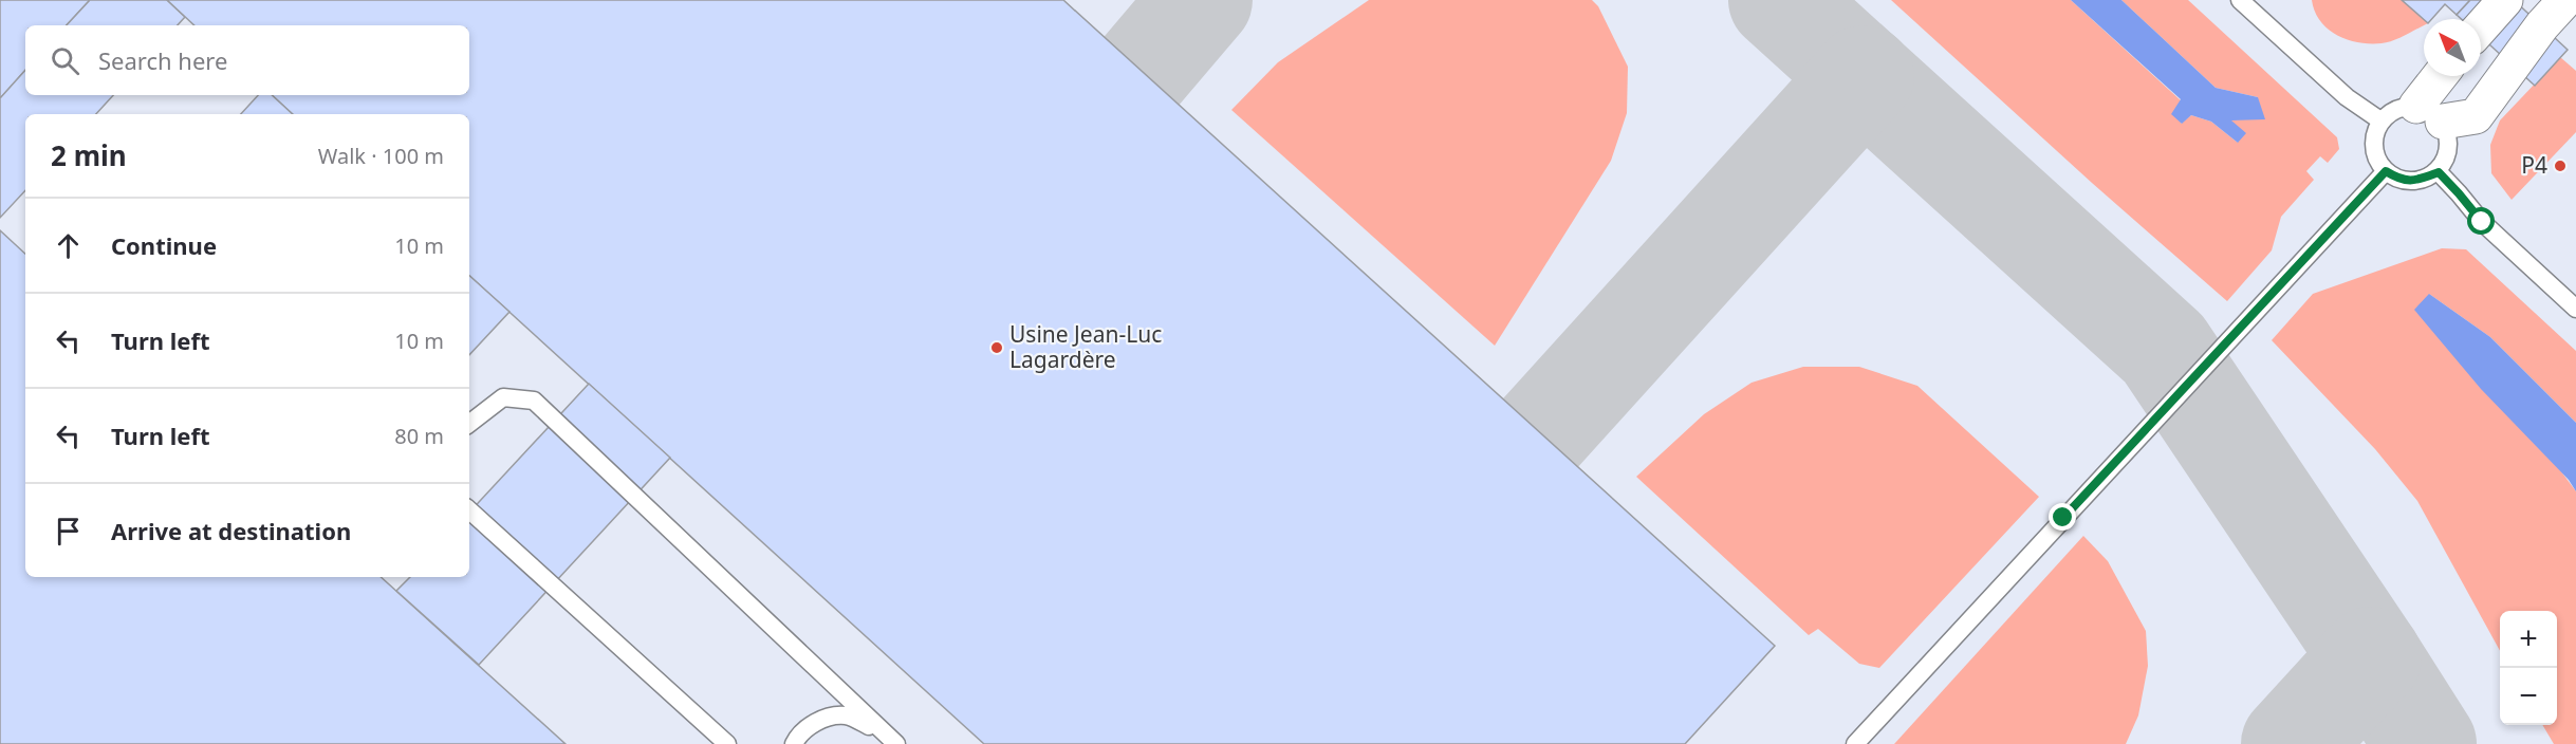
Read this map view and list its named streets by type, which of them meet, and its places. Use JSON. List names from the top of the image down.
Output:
{
  "places": ["P4", "Usine Jean-Luc Lagardère"],
  "north": "top left",
  "page": {
    "search": "Search here",
    "heading": ["2 min", "Walk · 100 m"],
    "list": [
      ["Continue", "10 m"],
      ["Turn left", "10 m"],
      ["Turn left", "80 m"],
      "Arrive at destination"
    ],
    "map_buttons": ["+", "−"]
  }
}
